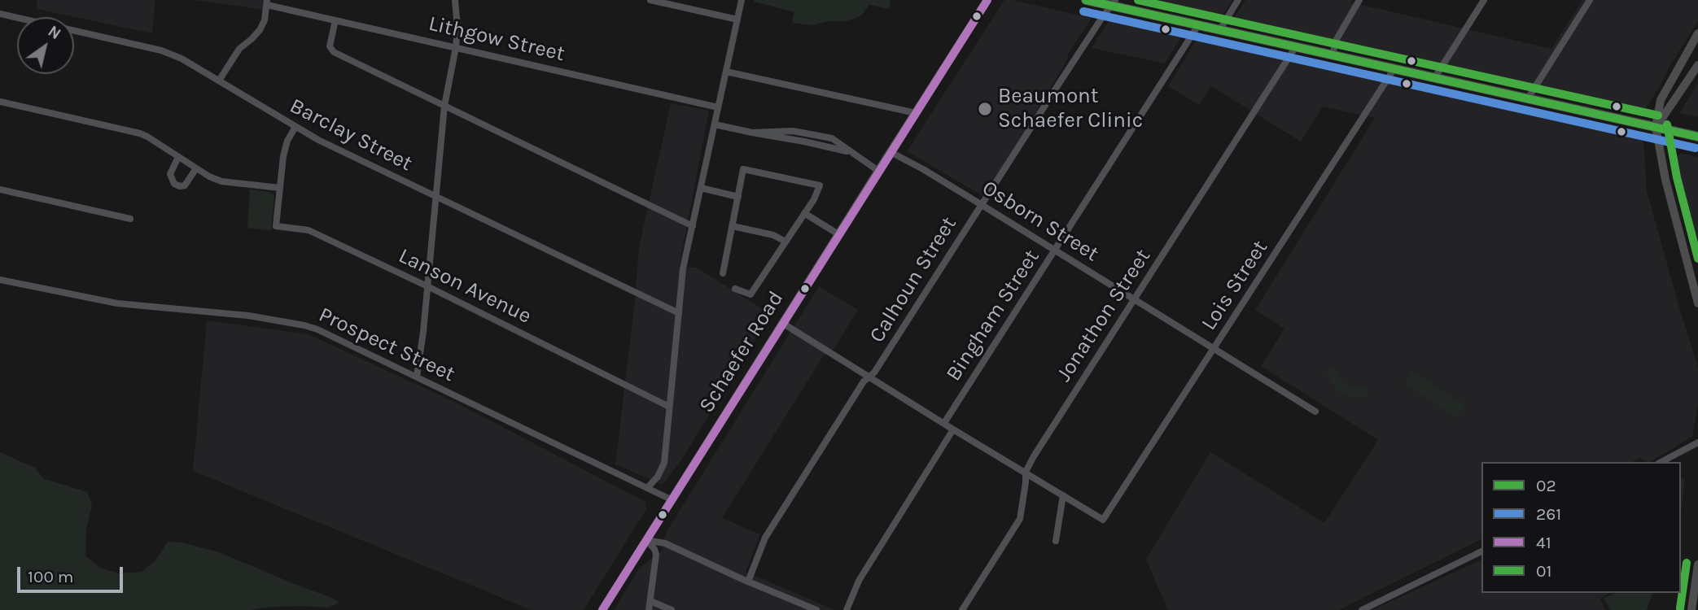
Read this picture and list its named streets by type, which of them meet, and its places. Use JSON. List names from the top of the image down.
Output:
{
  "streets": {
    "main road": ["Schaefer Road"],
    "street": [
      "Lithgow Street",
      "Barclay Street",
      "Osborn Street",
      "Calhoun Street",
      "Lois Street",
      "Lanson Avenue",
      "Bingham Street",
      "Jonathon Street",
      "Prospect Street"
    ]
  },
  "crossings": [
    ["Barclay Street", "Lanson Avenue"],
    ["Osborn Street", "Calhoun Street"],
    ["Osborn Street", "Lois Street"],
    ["Osborn Street", "Bingham Street"],
    ["Osborn Street", "Jonathon Street"],
    ["Osborn Street", "Schaefer Road"],
    ["Prospect Street", "Schaefer Road"]
  ],
  "places": ["Beaumont Schaefer Clinic"],
  "lines": [
    "transit line 02",
    "transit line 41",
    "transit line 01",
    "transit line 261"
  ],
  "legend": [
    "02",
    "261",
    "41",
    "01"
  ],
  "scale_bar": "100 m",
  "north": "top right"
}
